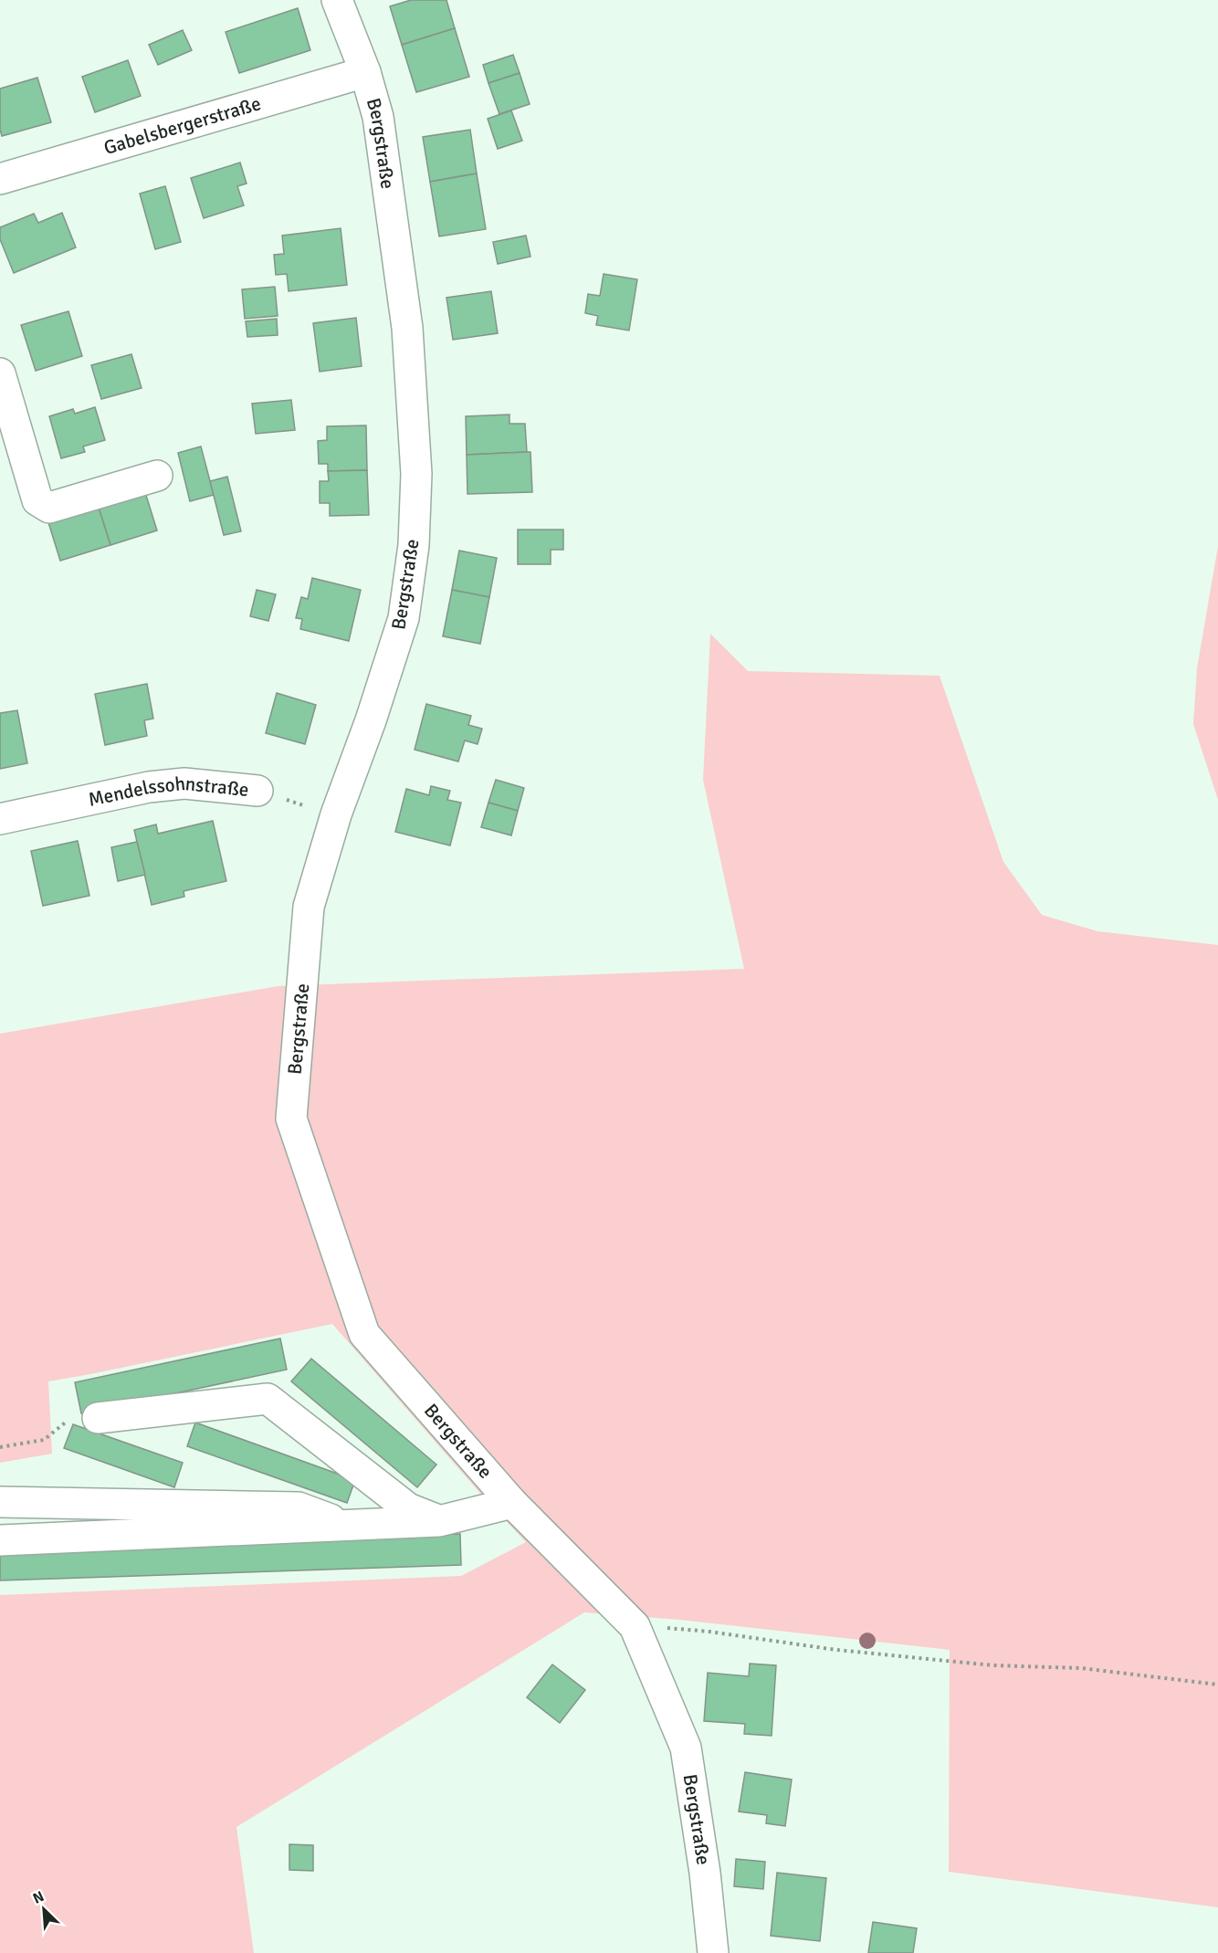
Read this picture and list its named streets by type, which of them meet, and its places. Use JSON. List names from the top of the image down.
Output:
{
  "streets": {
    "street": ["Gabelsbergerstraße", "Bergstraße", "Mendelssohnstraße"]
  },
  "crossings": [
    ["Gabelsbergerstraße", "Bergstraße"],
    ["Bergstraße", "Mendelssohnstraße"]
  ],
  "north": "top left"
}
